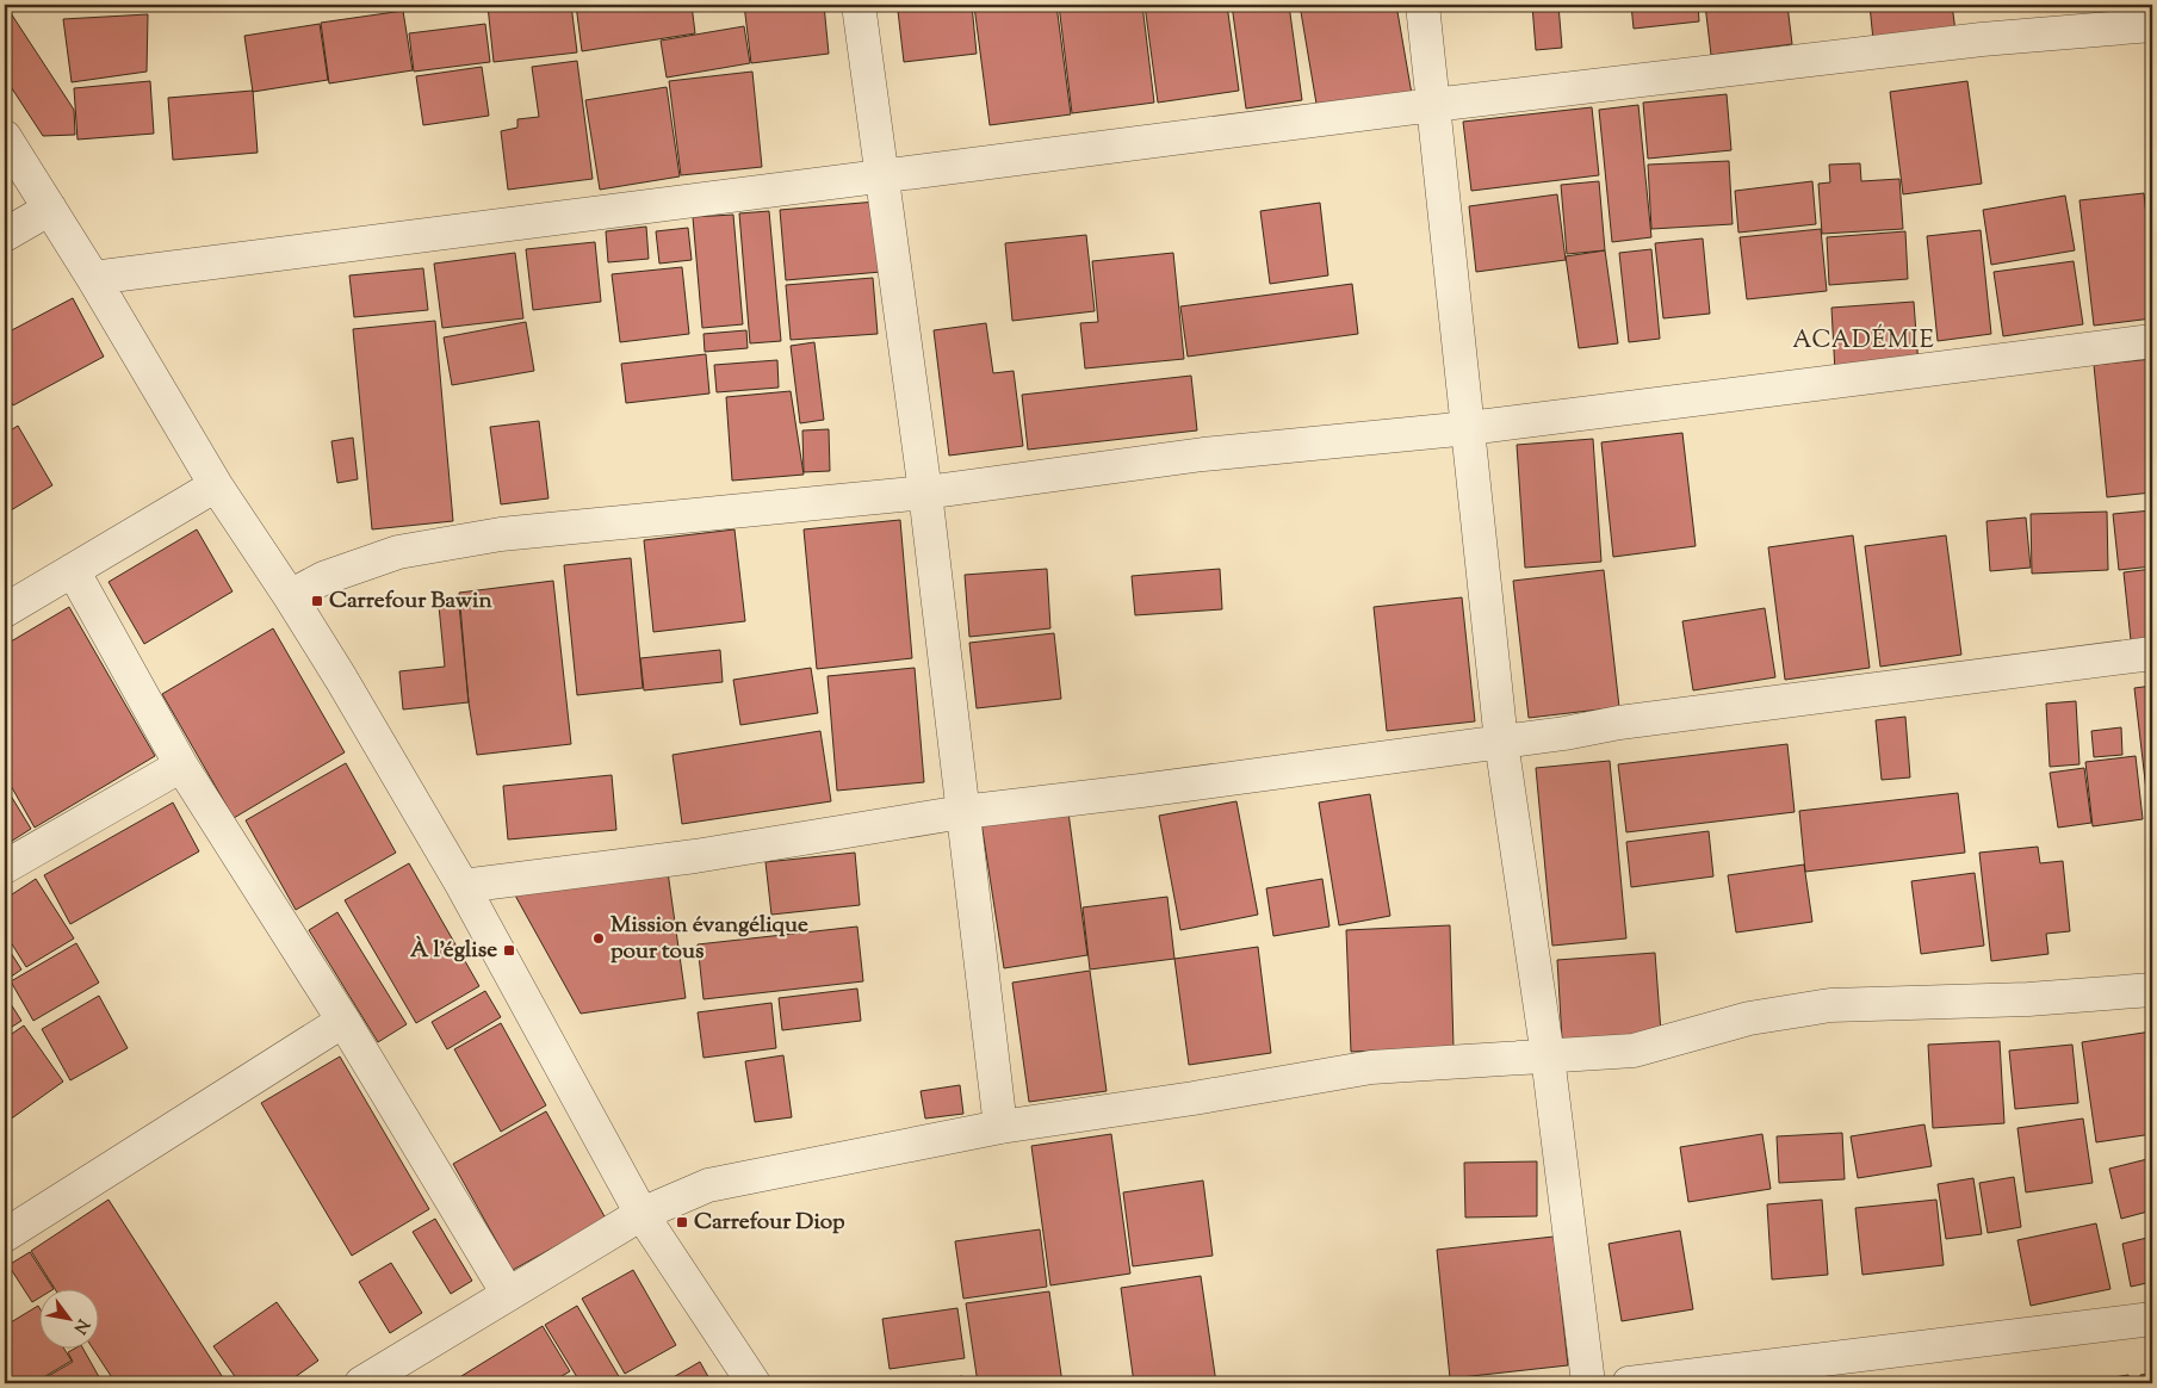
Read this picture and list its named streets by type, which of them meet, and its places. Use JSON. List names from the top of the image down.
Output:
{
  "districts": ["ACADÉMIE"],
  "places": {
    "transit": ["Carrefour Bawin", "À l'église", "Carrefour Diop"],
    "other": ["Mission évangélique pour tous"]
  },
  "north": "bottom right"
}
